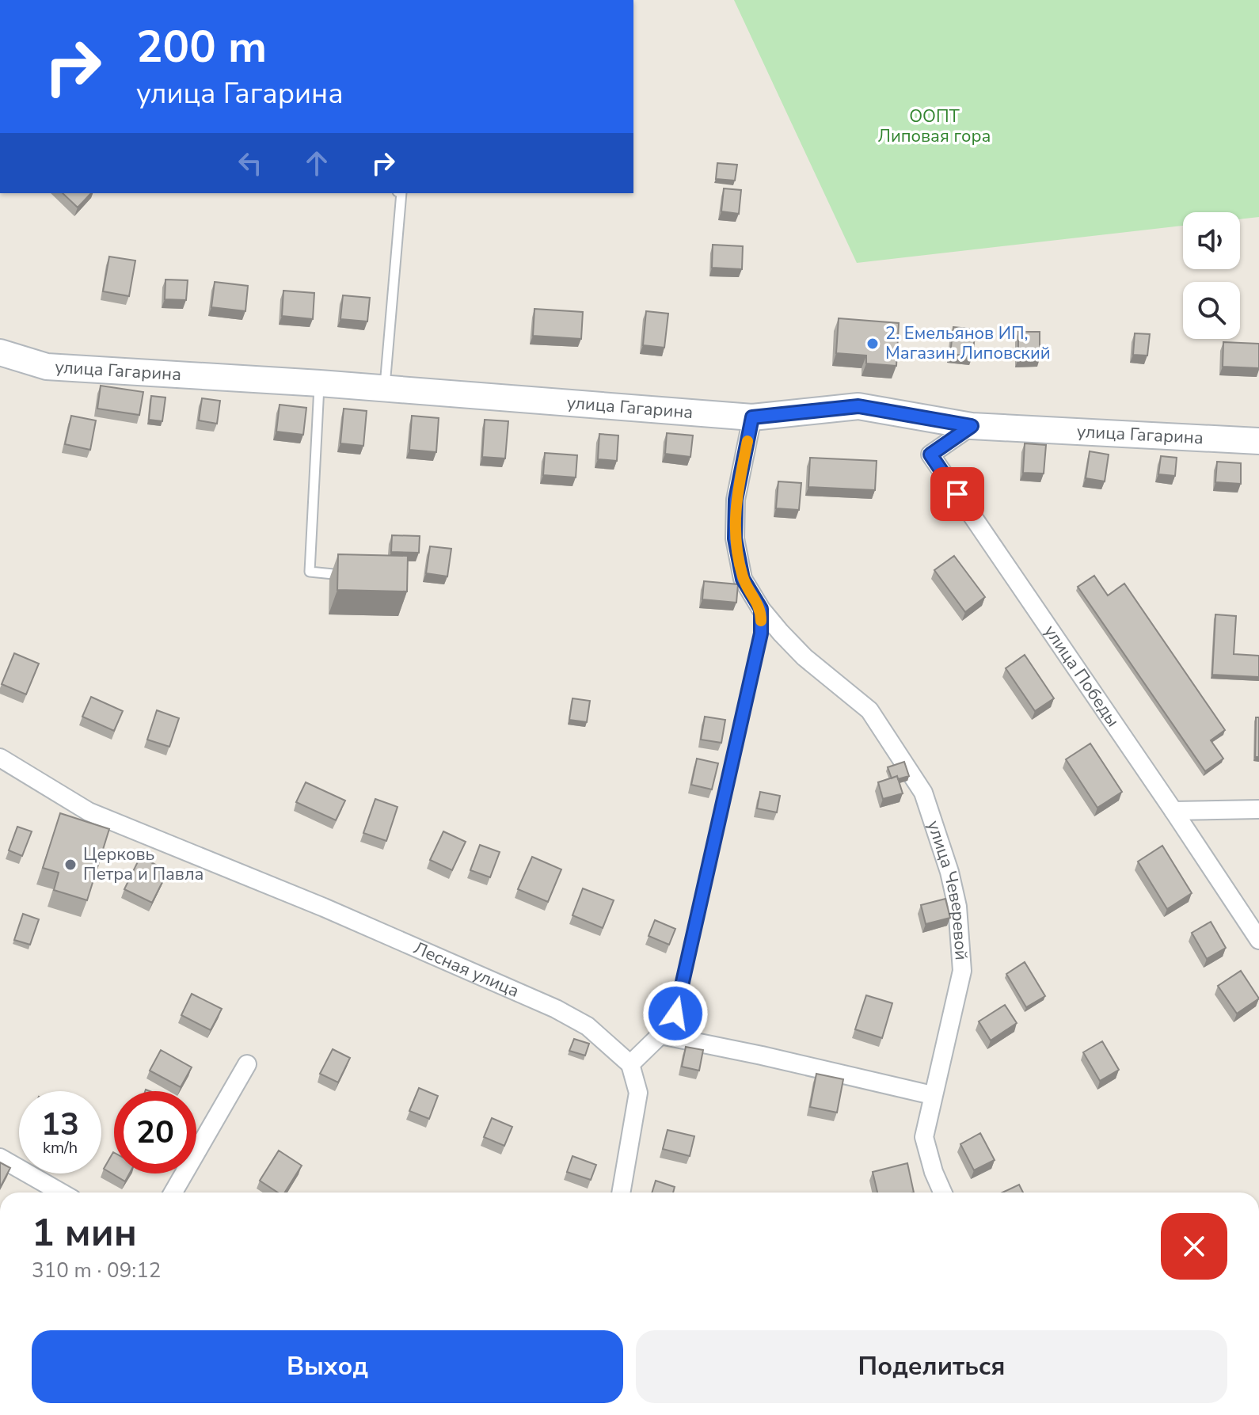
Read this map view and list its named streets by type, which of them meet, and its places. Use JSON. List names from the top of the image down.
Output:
{
  "streets": {
    "street": [
      "улица Гагарина",
      "улица Победы",
      "улица Чеверевой",
      "Лесная улица"
    ]
  },
  "crossings": [
    ["улица Гагарина", "улица Победы"],
    ["улица Гагарина", "улица Чеверевой"]
  ],
  "parks": ["ООПТ Липовая гора"],
  "places": ["2. Емельянов ИП, Магазин Липовский", "Церковь Петра и Павла"],
  "page": {
    "turn": ["200 m", "улица Гагарина"],
    "speed": "13 km/h",
    "limit": "20",
    "heading": ["1 мин", "310 m · 09:12"],
    "buttons": ["Выход", "Поделиться"]
  }
}
